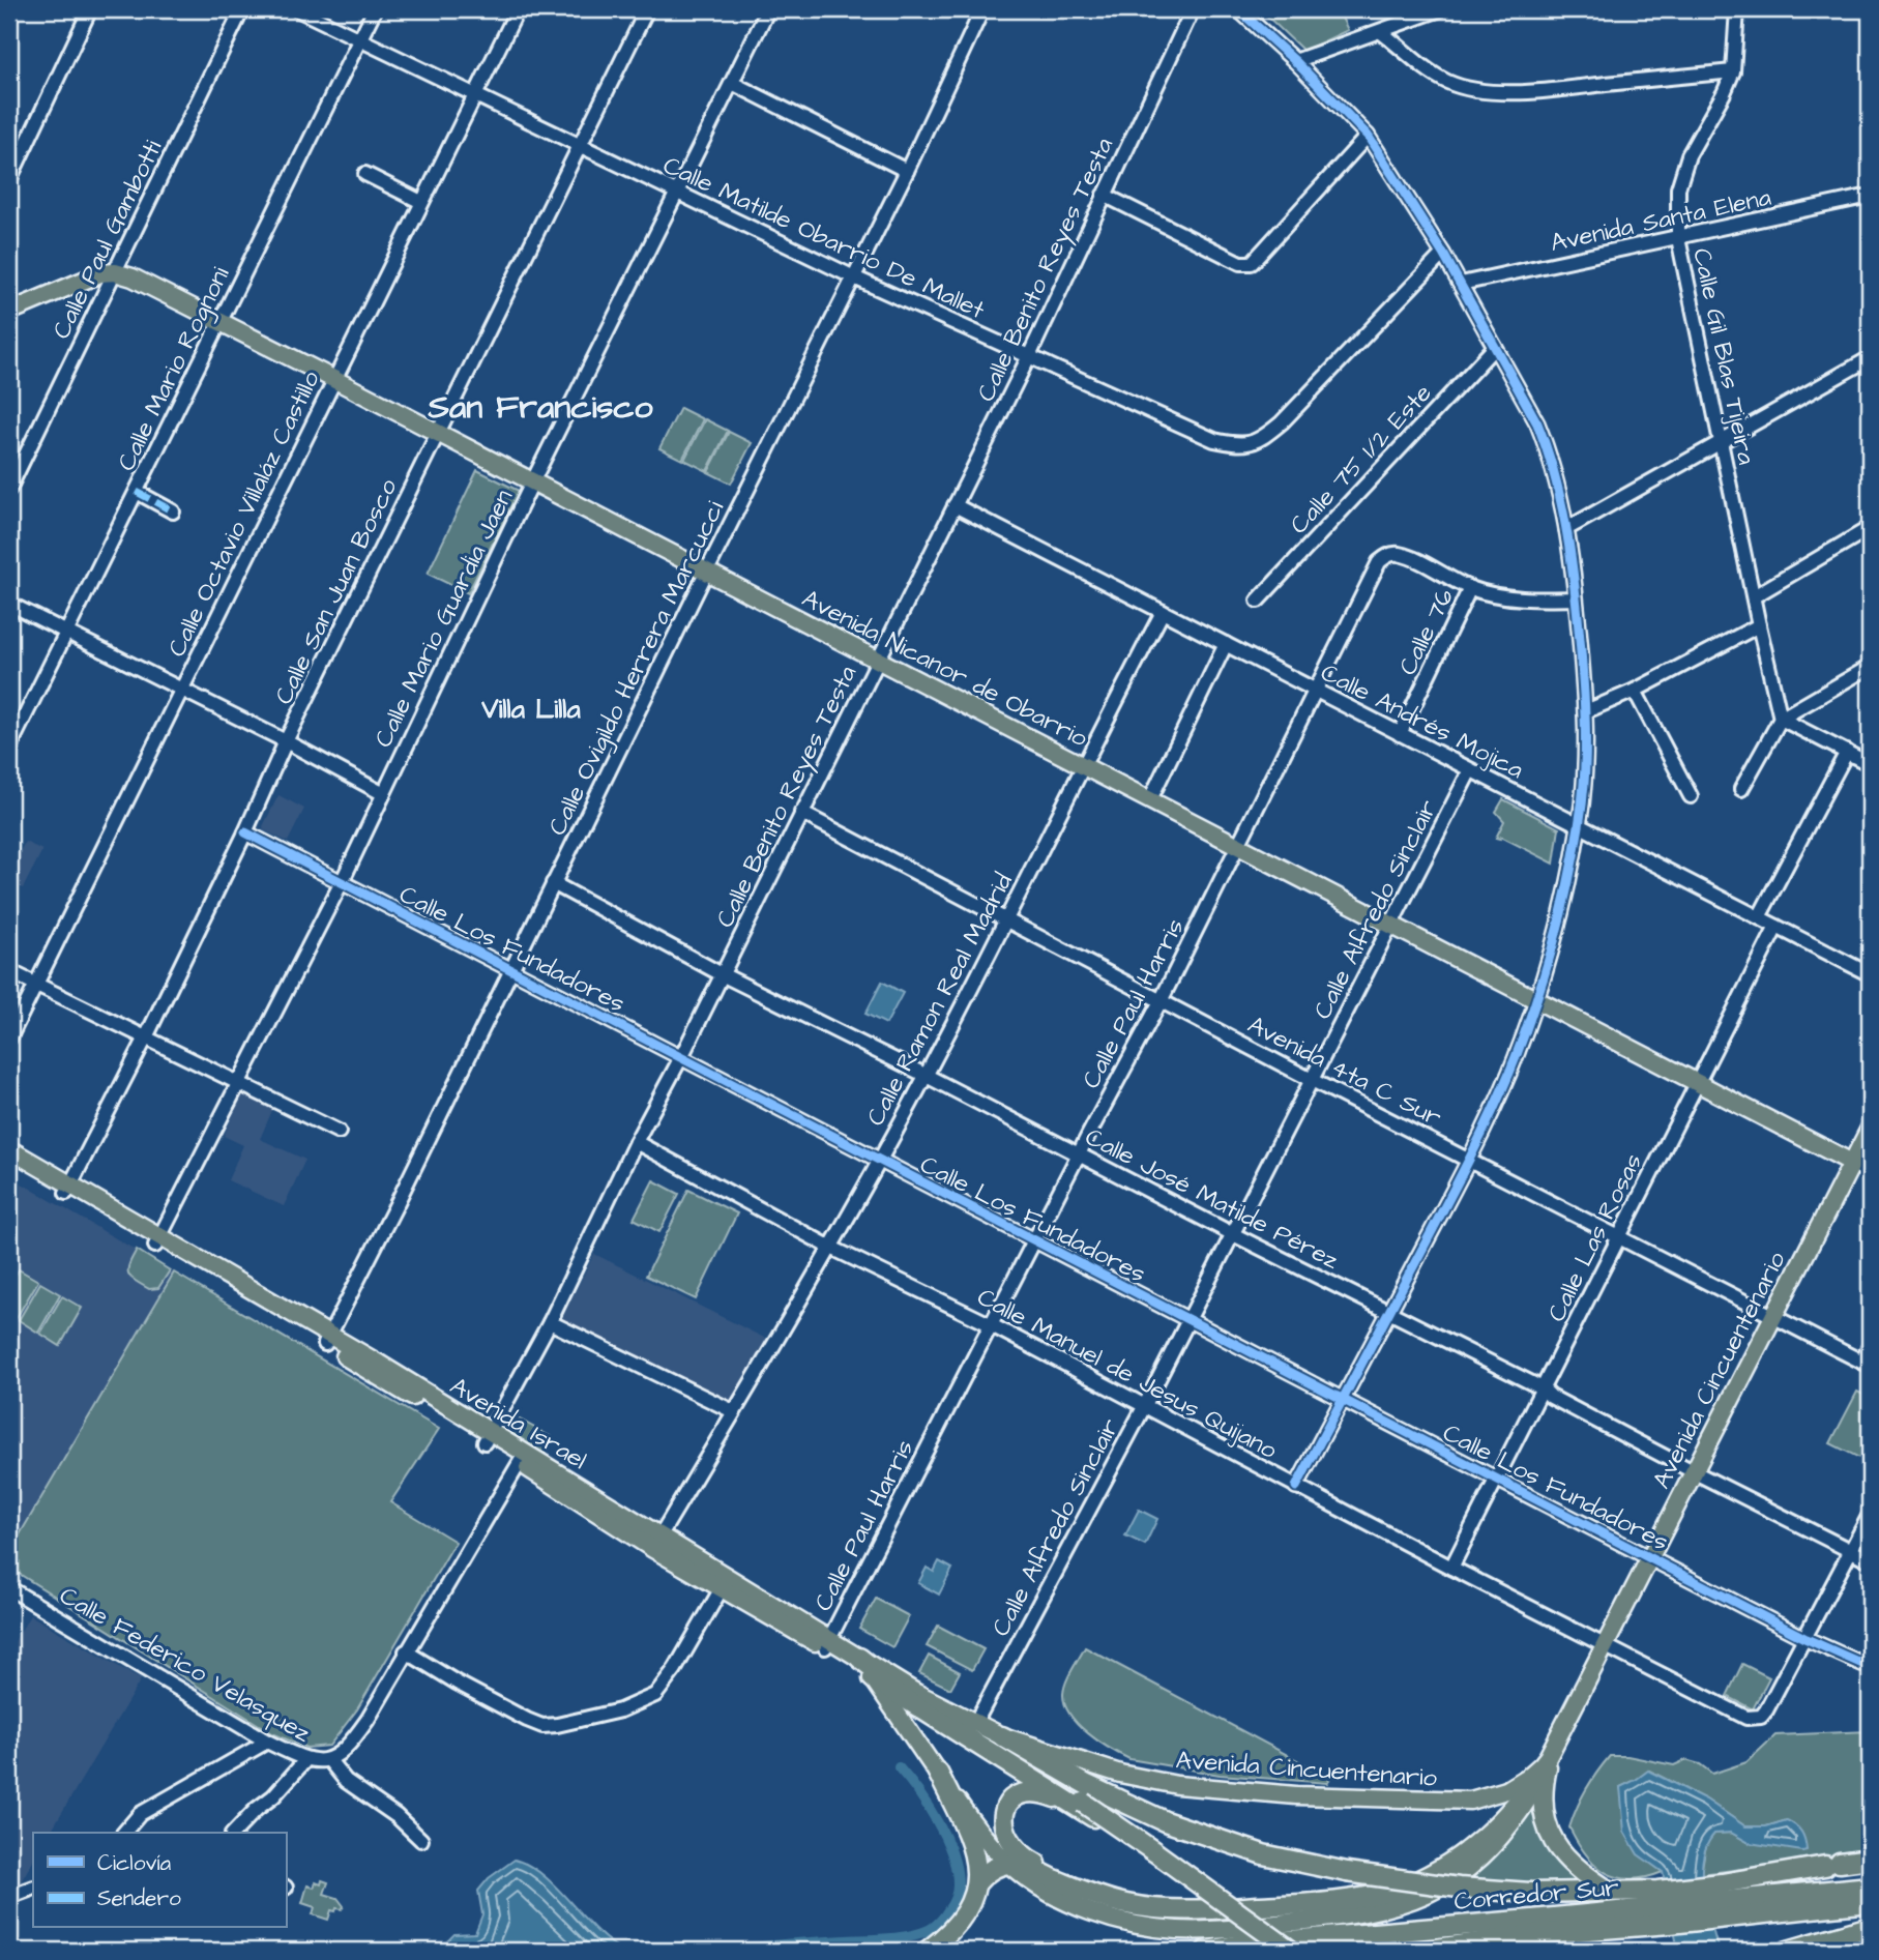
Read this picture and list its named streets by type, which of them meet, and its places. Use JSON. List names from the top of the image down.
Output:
{
  "streets": {
    "highway": ["Corredor Sur"],
    "main road": ["Avenida Nicanor de Obarrio", "Avenida Cincuentenario", "Avenida Israel"],
    "street": [
      "Avenida Santa Elena",
      "Calle Matilde Obarrio De Mallet",
      "Calle Paul Gambotti",
      "Calle Benito Reyes Testa",
      "Calle Gil Blas Tijeira",
      "Calle Mario Rognoni",
      "Calle 75 1/2 Este",
      "Calle Octavio Villaláz Castillo",
      "Calle San Juan Bosco",
      "Calle Mario Guardia Jaen",
      "Calle 76",
      "Calle Ovigildo Herrera Marcucci",
      "Calle Andrés Mojica",
      "Calle Alfredo Sinclair",
      "Calle Los Fundadores",
      "Calle Ramon Real Madrid",
      "Calle Paul Harris",
      "Avenida 4ta C Sur",
      "Calle José Matilde Pérez",
      "Calle Las Rosas",
      "Calle Manuel de Jesus Quijano",
      "Calle Federico Velasquez"
    ]
  },
  "crossings": [
    ["Avenida Santa Elena", "Calle Gil Blas Tijeira"],
    ["Calle Matilde Obarrio De Mallet", "Calle Benito Reyes Testa"],
    ["Calle Matilde Obarrio De Mallet", "Calle Mario Rognoni"],
    ["Calle Matilde Obarrio De Mallet", "Calle Octavio Villaláz Castillo"],
    ["Calle Matilde Obarrio De Mallet", "Calle San Juan Bosco"],
    ["Calle Matilde Obarrio De Mallet", "Calle Mario Guardia Jaen"],
    ["Calle Matilde Obarrio De Mallet", "Calle Ovigildo Herrera Marcucci"],
    ["Calle Paul Gambotti", "Avenida Nicanor de Obarrio"],
    ["Calle Benito Reyes Testa", "Avenida Nicanor de Obarrio"],
    ["Calle Benito Reyes Testa", "Calle Andrés Mojica"],
    ["Calle Benito Reyes Testa", "Calle Los Fundadores"],
    ["Calle Benito Reyes Testa", "Avenida 4ta C Sur"],
    ["Calle Benito Reyes Testa", "Calle José Matilde Pérez"],
    ["Calle Benito Reyes Testa", "Calle Manuel de Jesus Quijano"],
    ["Calle Benito Reyes Testa", "Avenida Israel"],
    ["Calle Mario Rognoni", "Avenida Nicanor de Obarrio"],
    ["Calle Octavio Villaláz Castillo", "Avenida Nicanor de Obarrio"],
    ["Calle San Juan Bosco", "Avenida Nicanor de Obarrio"],
    ["Calle San Juan Bosco", "Calle Los Fundadores"],
    ["Calle San Juan Bosco", "Avenida Israel"],
    ["Calle Mario Guardia Jaen", "Avenida Nicanor de Obarrio"],
    ["Calle Mario Guardia Jaen", "Calle Los Fundadores"],
    ["Calle Mario Guardia Jaen", "Avenida Israel"],
    ["Calle 76", "Calle Andrés Mojica"],
    ["Calle 76", "Calle Paul Harris"],
    ["Calle Ovigildo Herrera Marcucci", "Avenida Nicanor de Obarrio"],
    ["Calle Ovigildo Herrera Marcucci", "Calle Los Fundadores"],
    ["Calle Ovigildo Herrera Marcucci", "Calle José Matilde Pérez"],
    ["Calle Ovigildo Herrera Marcucci", "Avenida Israel"],
    ["Avenida Nicanor de Obarrio", "Calle Alfredo Sinclair"],
    ["Avenida Nicanor de Obarrio", "Calle Ramon Real Madrid"],
    ["Avenida Nicanor de Obarrio", "Calle Paul Harris"],
    ["Avenida Nicanor de Obarrio", "Calle Las Rosas"],
    ["Avenida Nicanor de Obarrio", "Avenida Cincuentenario"],
    ["Calle Andrés Mojica", "Calle Alfredo Sinclair"],
    ["Calle Andrés Mojica", "Calle Ramon Real Madrid"],
    ["Calle Andrés Mojica", "Calle Paul Harris"],
    ["Calle Andrés Mojica", "Calle Las Rosas"],
    ["Calle Alfredo Sinclair", "Calle Los Fundadores"],
    ["Calle Alfredo Sinclair", "Avenida 4ta C Sur"],
    ["Calle Alfredo Sinclair", "Calle José Matilde Pérez"],
    ["Calle Alfredo Sinclair", "Calle Manuel de Jesus Quijano"],
    ["Calle Alfredo Sinclair", "Avenida Israel"],
    ["Calle Los Fundadores", "Calle Ramon Real Madrid"],
    ["Calle Los Fundadores", "Calle Paul Harris"],
    ["Calle Los Fundadores", "Calle Las Rosas"],
    ["Calle Los Fundadores", "Avenida Cincuentenario"],
    ["Calle Los Fundadores", "Calle Manuel de Jesus Quijano"],
    ["Calle Ramon Real Madrid", "Avenida 4ta C Sur"],
    ["Calle Ramon Real Madrid", "Calle José Matilde Pérez"],
    ["Calle Ramon Real Madrid", "Calle Manuel de Jesus Quijano"],
    ["Calle Ramon Real Madrid", "Avenida Israel"],
    ["Calle Paul Harris", "Avenida 4ta C Sur"],
    ["Calle Paul Harris", "Calle José Matilde Pérez"],
    ["Calle Paul Harris", "Avenida Cincuentenario"],
    ["Calle Paul Harris", "Calle Manuel de Jesus Quijano"],
    ["Calle Paul Harris", "Avenida Israel"],
    ["Avenida 4ta C Sur", "Calle Las Rosas"],
    ["Avenida 4ta C Sur", "Avenida Cincuentenario"],
    ["Calle José Matilde Pérez", "Calle Las Rosas"],
    ["Calle José Matilde Pérez", "Avenida Cincuentenario"],
    ["Calle Las Rosas", "Calle Manuel de Jesus Quijano"],
    ["Avenida Cincuentenario", "Calle Manuel de Jesus Quijano"],
    ["Avenida Cincuentenario", "Avenida Israel"],
    ["Avenida Israel", "Calle Federico Velasquez"]
  ],
  "districts": ["San Francisco", "Villa Lilla"],
  "legend": ["Ciclovía", "Sendero"]
}
